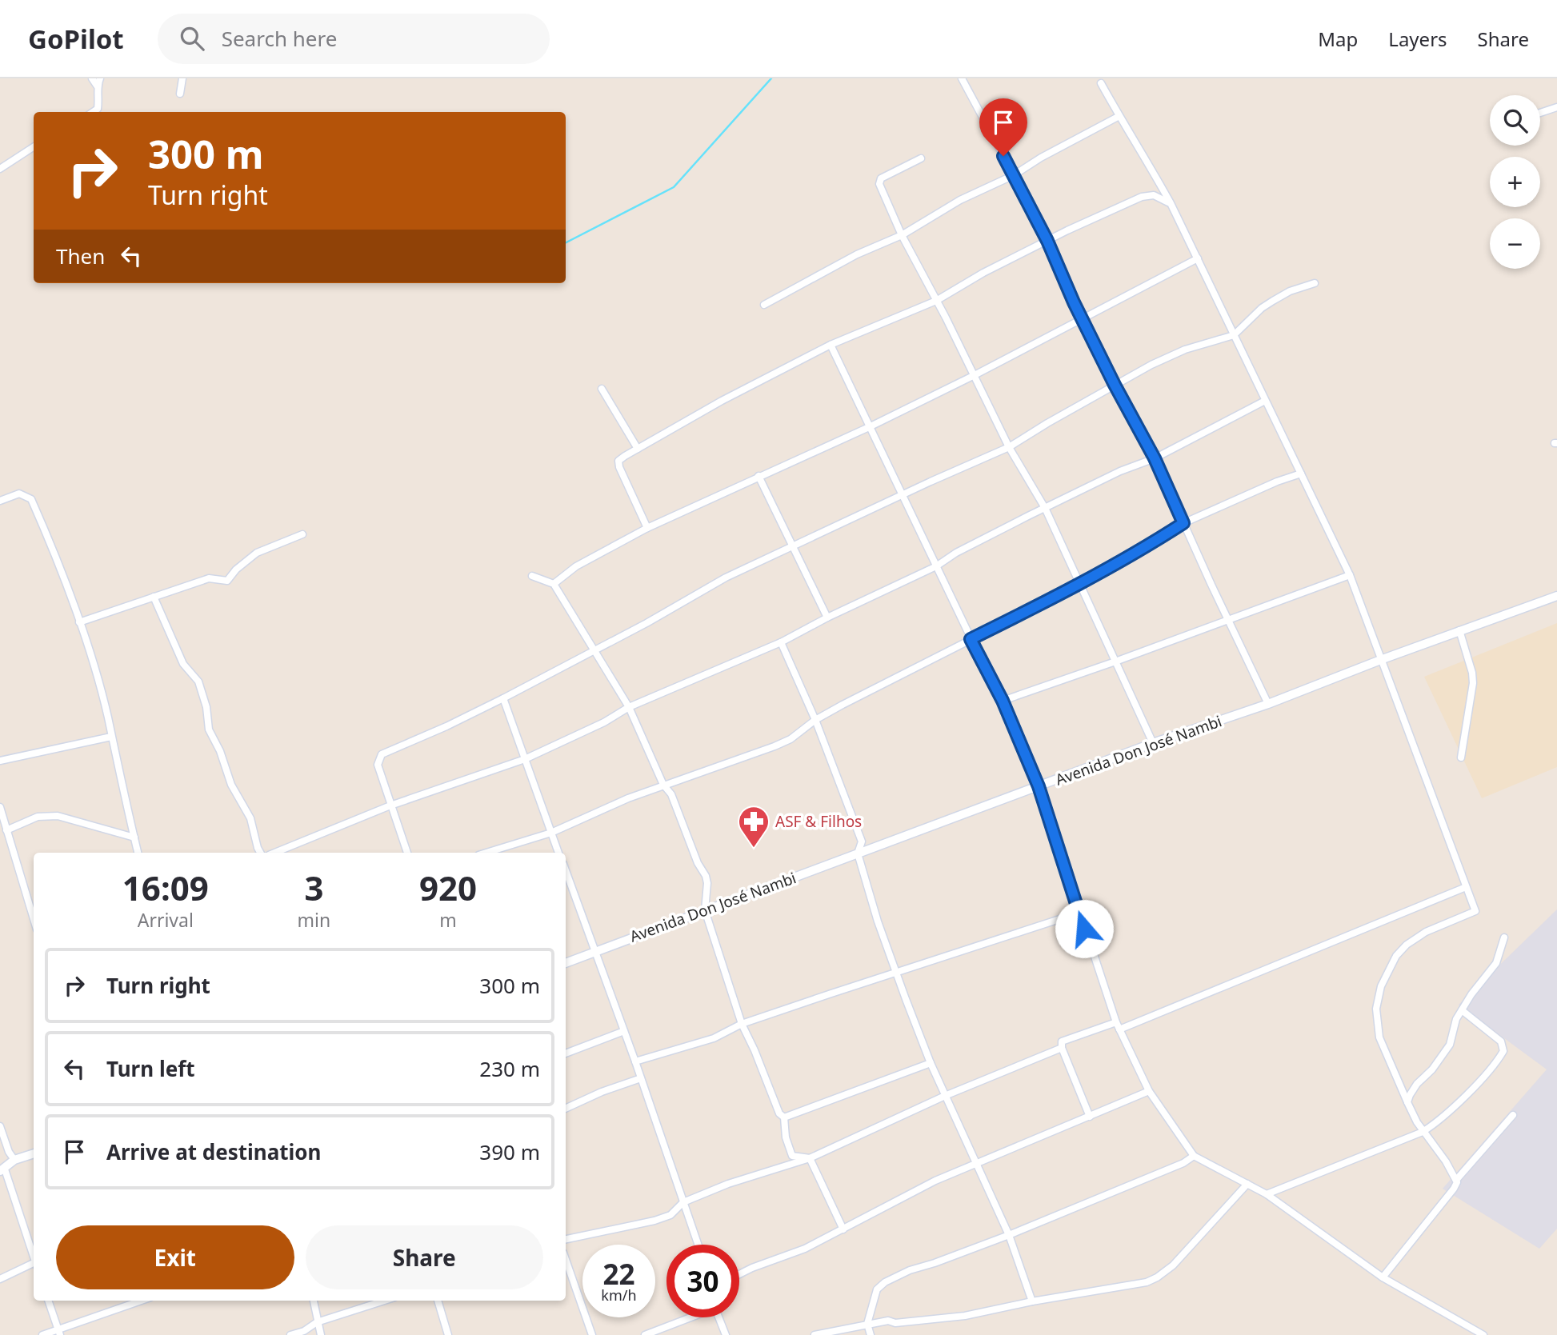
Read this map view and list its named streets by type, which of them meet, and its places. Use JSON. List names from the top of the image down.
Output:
{
  "streets": {
    "street": ["Avenida Don José Nambi"]
  },
  "places": {
    "pharmacy": ["ASF & Filhos"]
  },
  "page": {
    "header": "GoPilot",
    "search": "Search here",
    "nav": ["Map", "Layers", "Share"],
    "map_buttons": ["+", "−"],
    "turn": ["300 m", "Turn right"],
    "then": "Then",
    "eta": [
      "16:09",
      "Arrival",
      "3",
      "min",
      "920",
      "m"
    ],
    "list": [
      {
        "name": "Turn right",
        "value": "300 m"
      },
      {
        "name": "Turn left",
        "value": "230 m"
      },
      {
        "name": "Arrive at destination",
        "value": "390 m"
      }
    ],
    "buttons": ["Exit", "Share"],
    "speed": "22 km/h",
    "limit": "30"
  }
}
